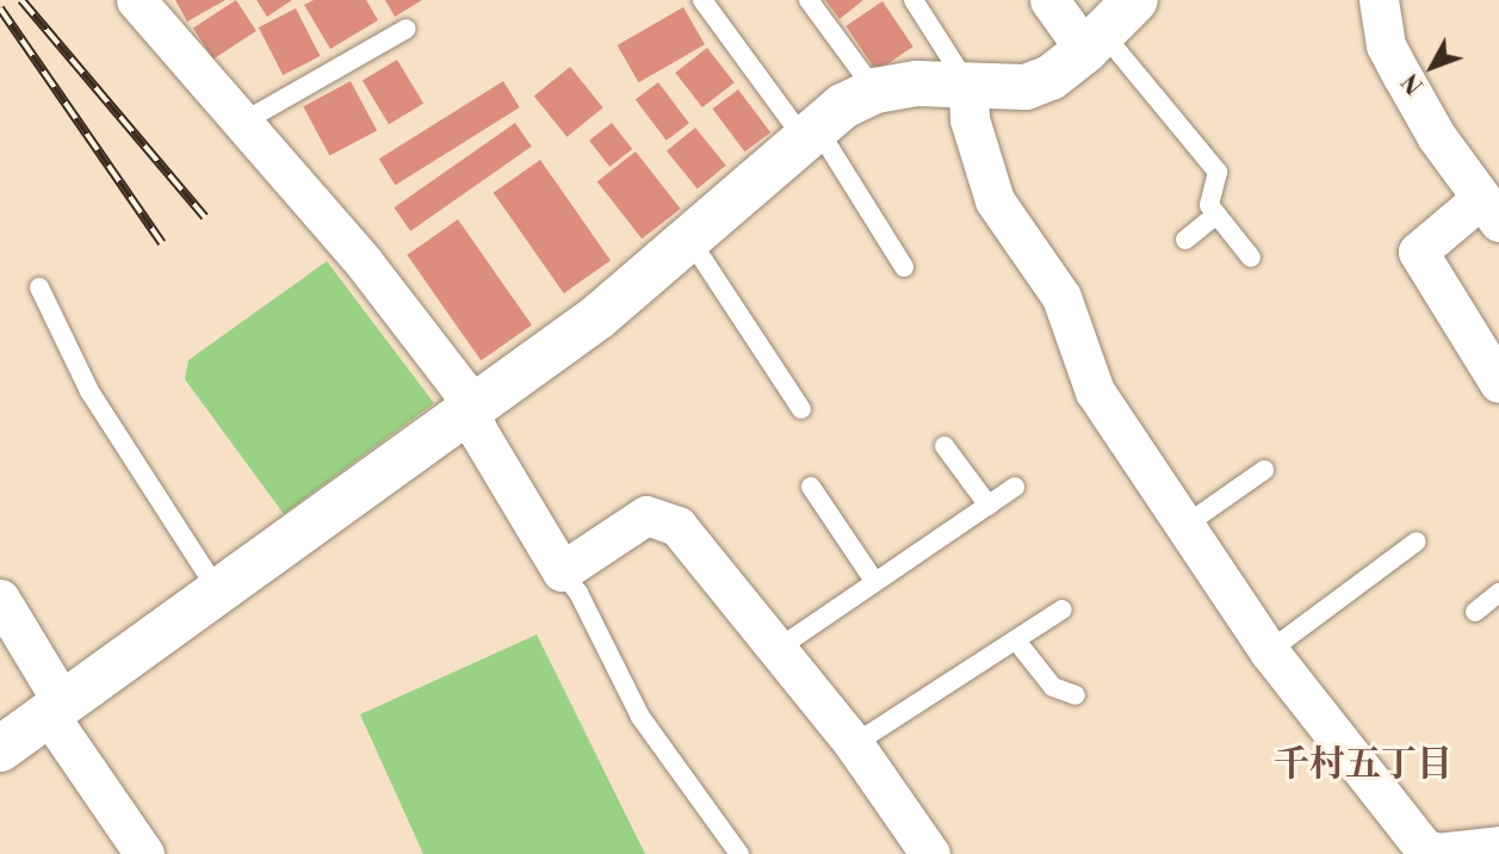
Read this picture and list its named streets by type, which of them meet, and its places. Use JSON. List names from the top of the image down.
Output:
{
  "districts": ["千村五丁目"],
  "north": "bottom left"
}
